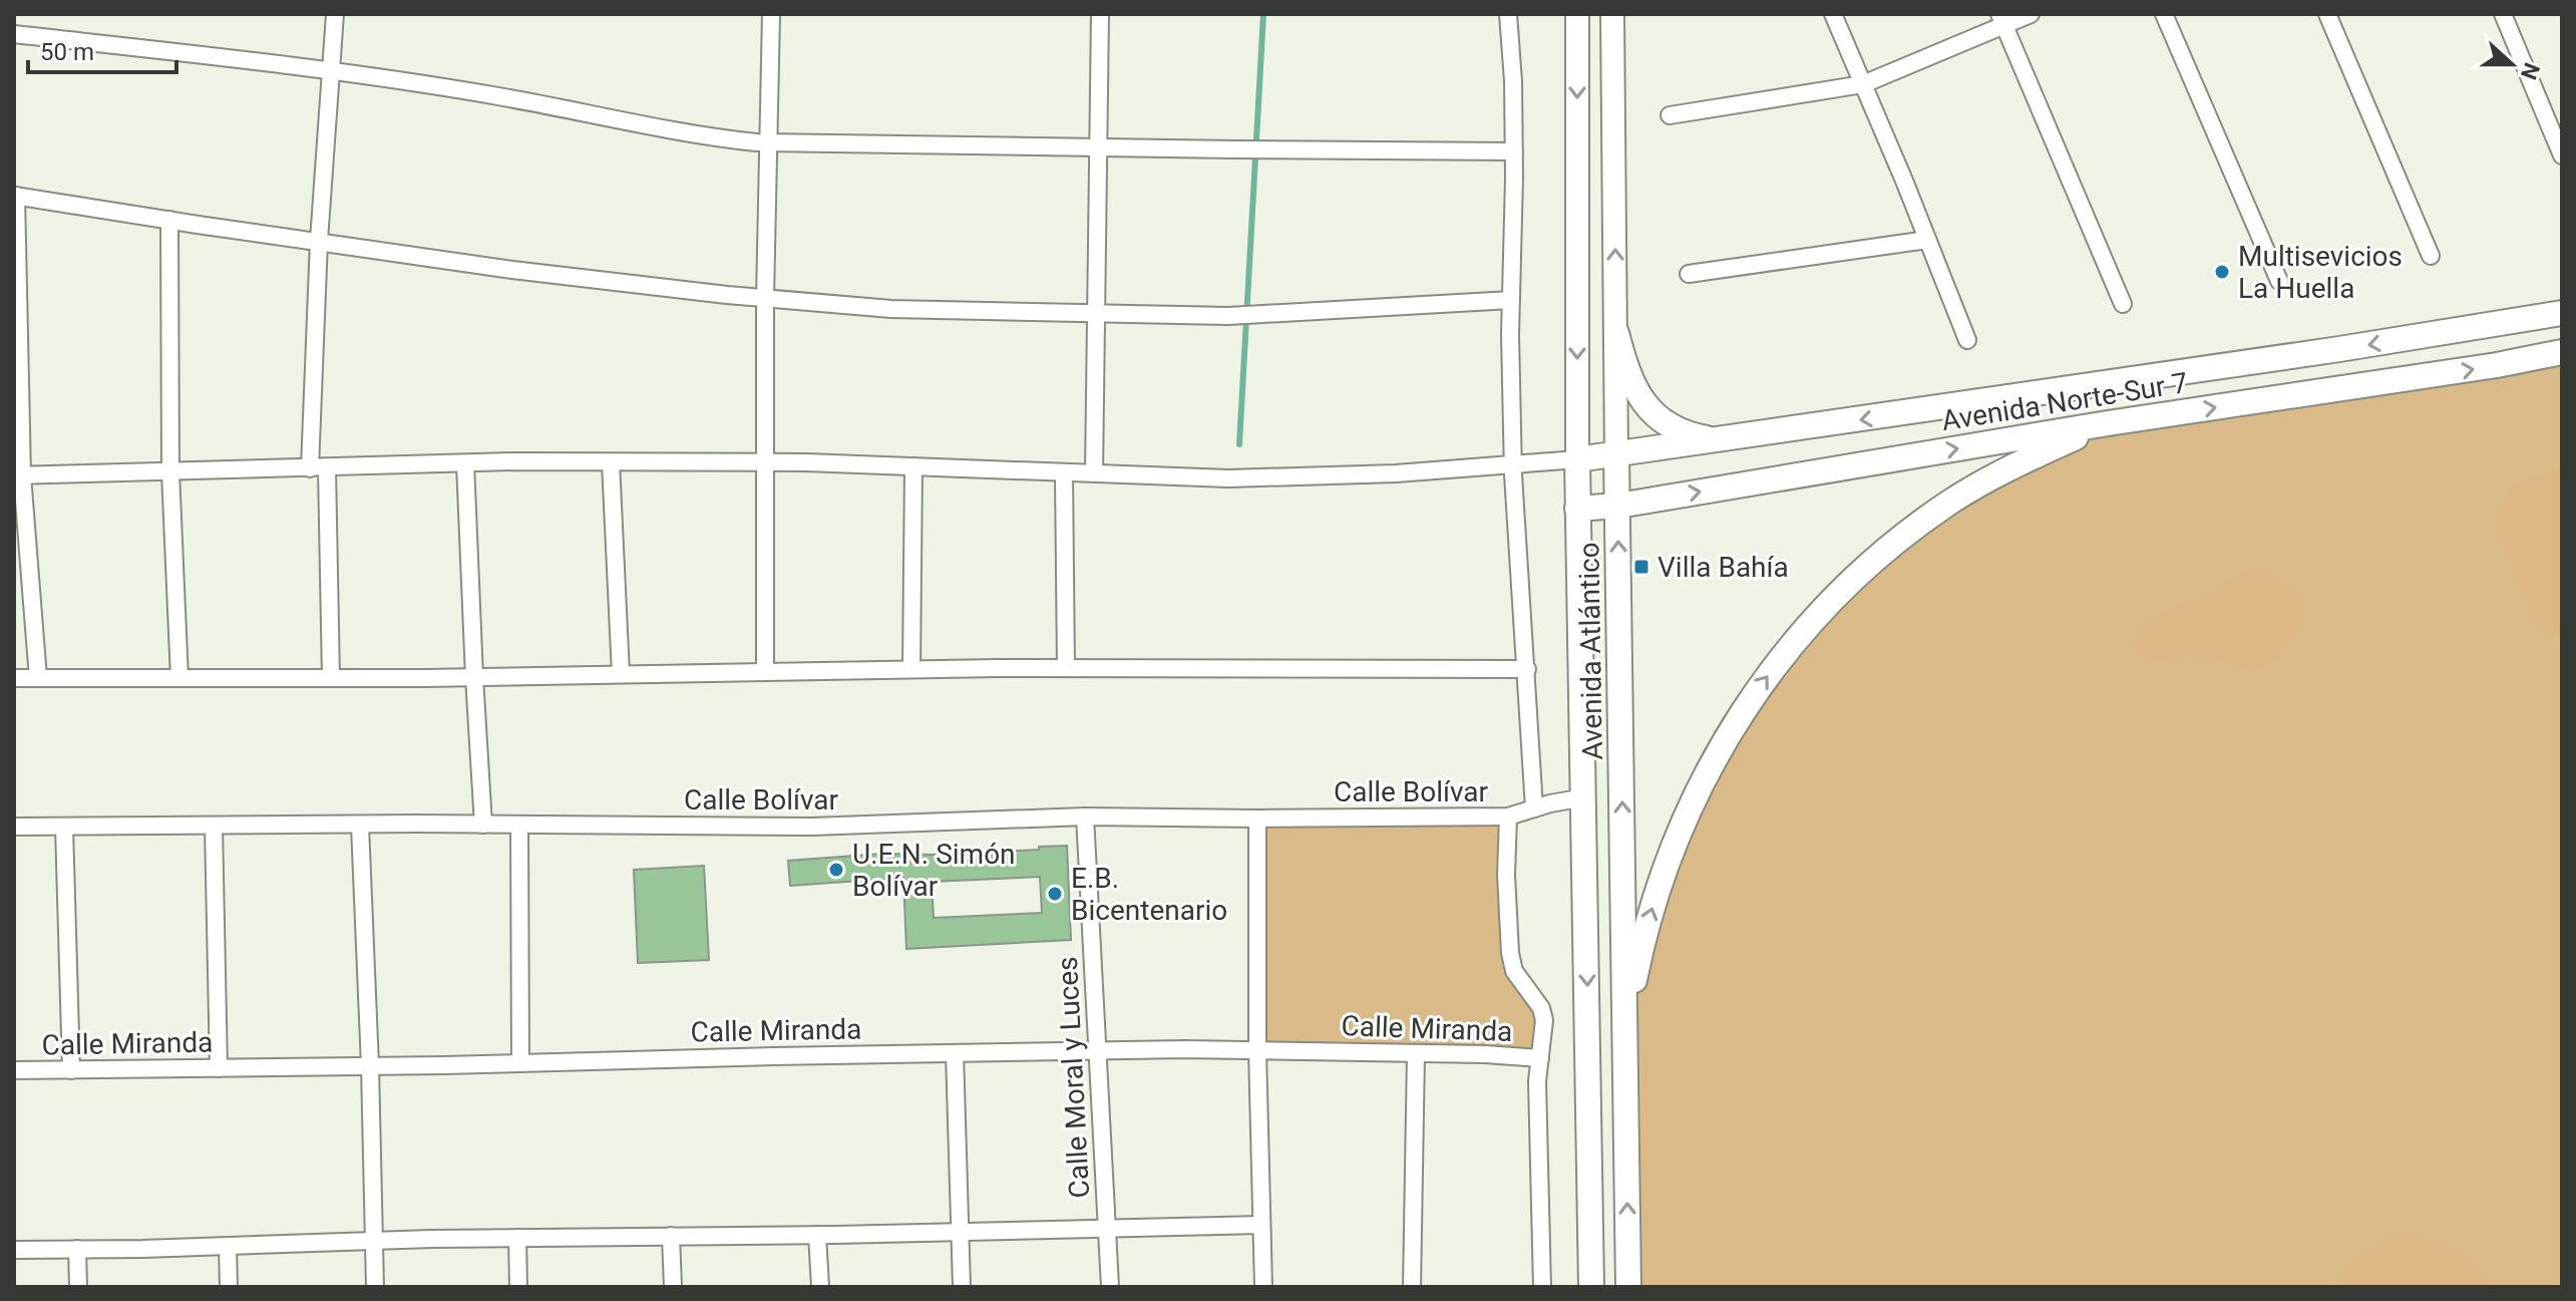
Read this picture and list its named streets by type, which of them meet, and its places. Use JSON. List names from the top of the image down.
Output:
{
  "streets": {
    "main road": ["Avenida Norte-Sur 7", "Avenida Atlántico"],
    "street": ["Calle Bolívar", "Calle Miranda", "Calle Moral y Luces"]
  },
  "crossings": [
    ["Avenida Norte-Sur 7", "Avenida Atlántico"],
    ["Avenida Atlántico", "Calle Bolívar"],
    ["Calle Bolívar", "Calle Moral y Luces"],
    ["Calle Miranda", "Calle Moral y Luces"]
  ],
  "places": {
    "other": ["Multisevicios La Huella", "U.E.N. Simón Bolívar", "E.B. Bicentenario"],
    "transit": ["Villa Bahía"]
  },
  "scale_bar": "50 m",
  "north": "right"
}
